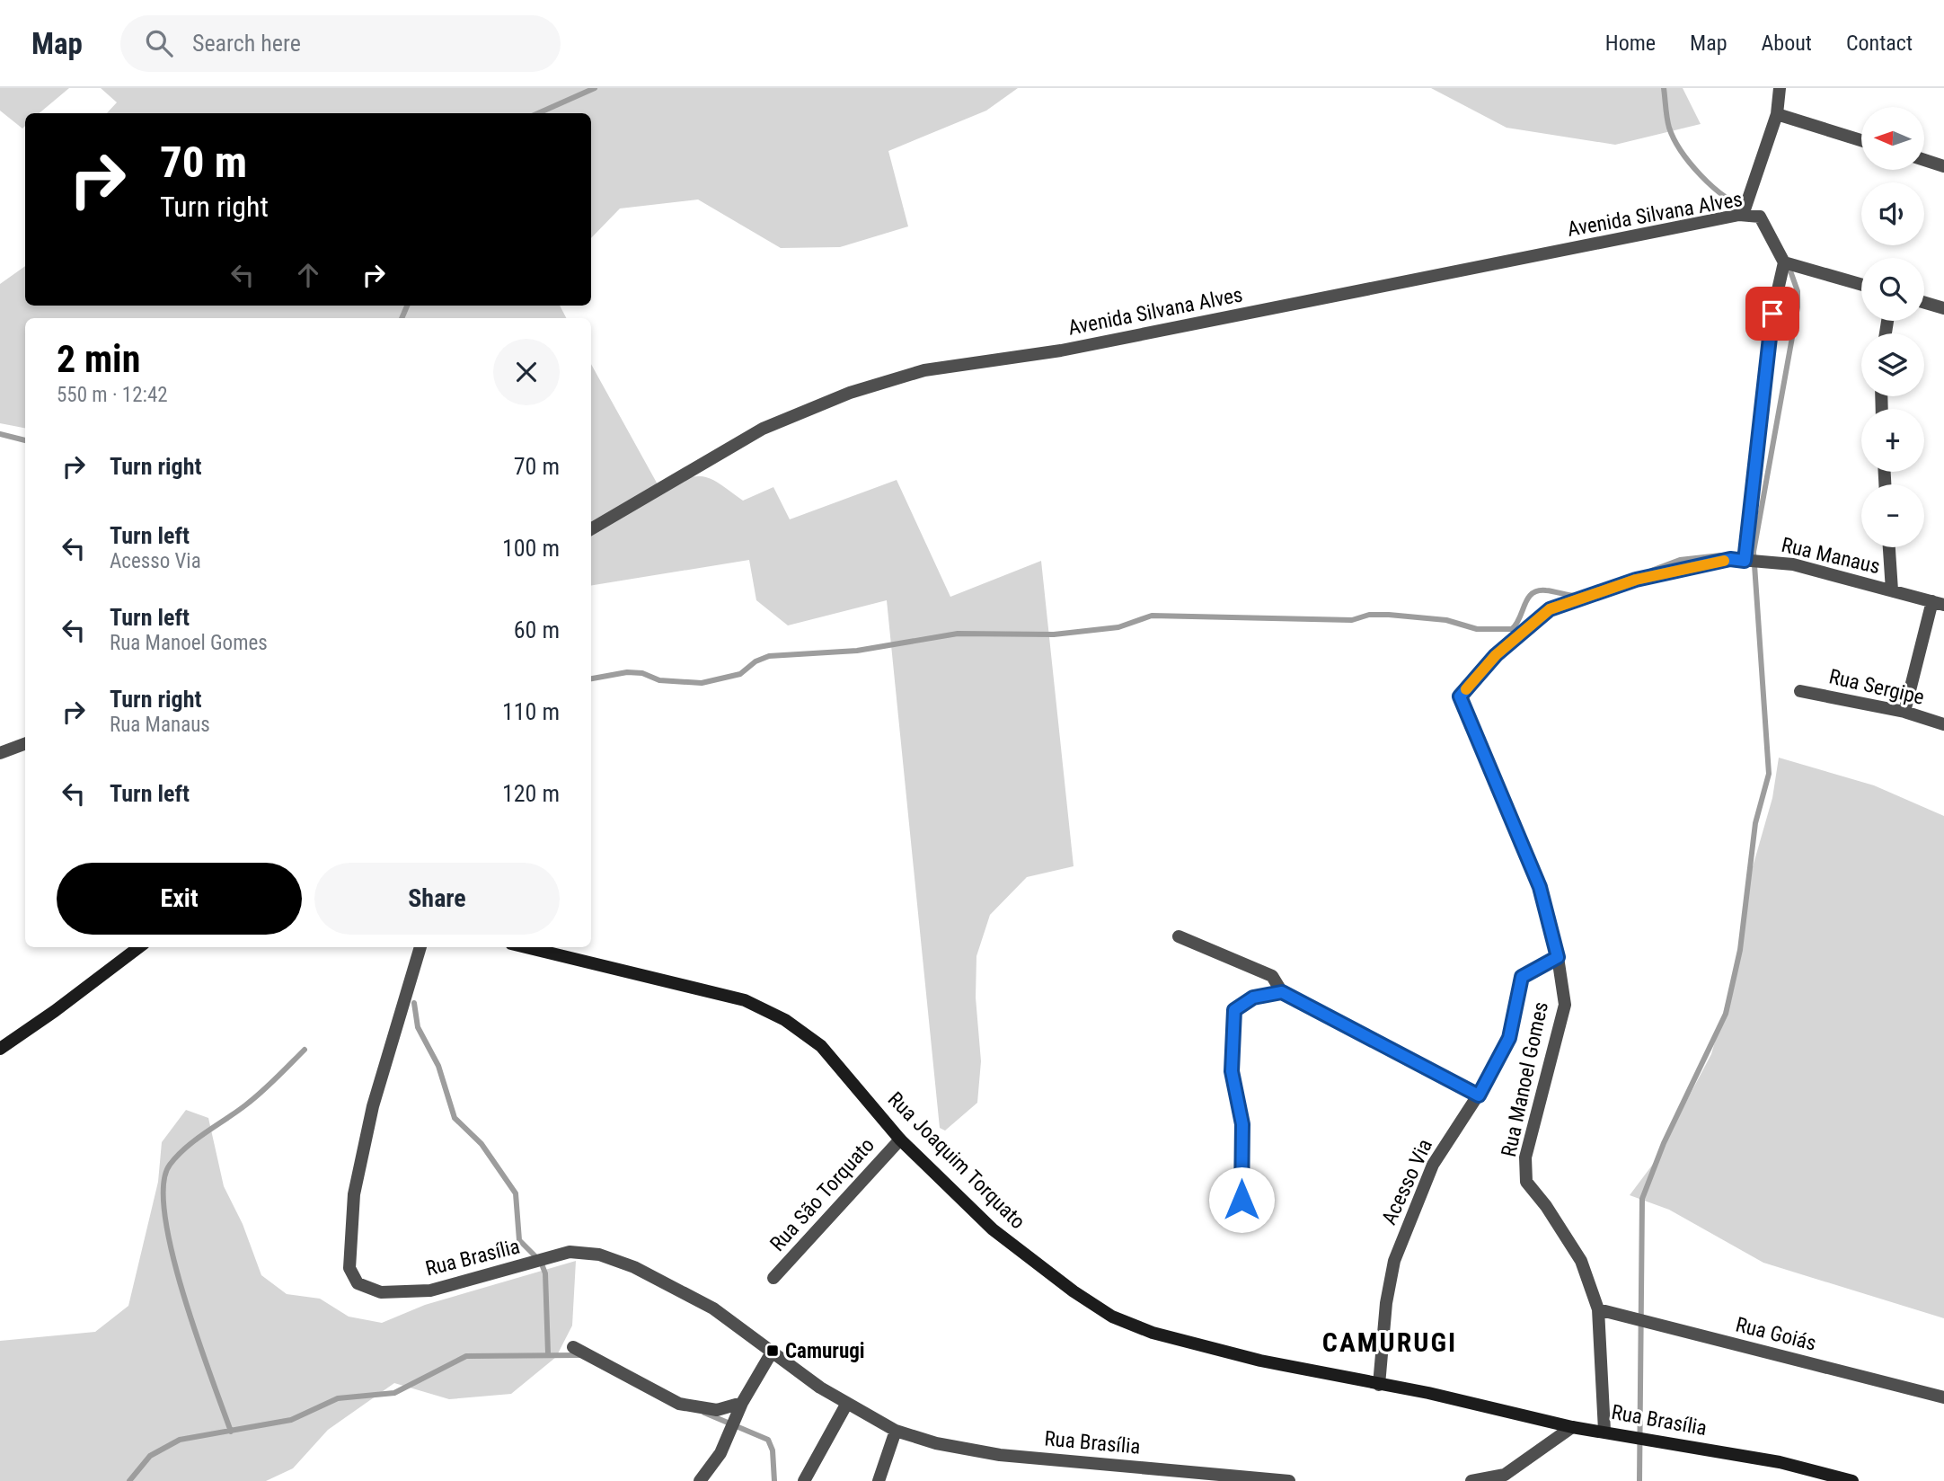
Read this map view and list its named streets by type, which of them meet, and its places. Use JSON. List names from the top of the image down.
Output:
{
  "streets": {
    "street": [
      "Avenida Silvana Alves",
      "Rua Manaus",
      "Rua Sergipe",
      "Rua Manoel Gomes",
      "Rua Joaquim Torquato",
      "Acesso Via",
      "Rua São Torquato",
      "Rua Brasília",
      "Rua Goiás"
    ]
  },
  "crossings": [
    ["Rua Manaus", "Rua Sergipe"],
    ["Rua Manaus", "Rua Manoel Gomes"],
    ["Rua Manoel Gomes", "Acesso Via"],
    ["Rua Manoel Gomes", "Rua Brasília"],
    ["Rua Manoel Gomes", "Rua Goiás"],
    ["Rua Joaquim Torquato", "Acesso Via"],
    ["Rua Joaquim Torquato", "Rua São Torquato"],
    ["Rua Joaquim Torquato", "Rua Brasília"]
  ],
  "districts": ["CAMURUGI"],
  "places": {
    "transit": ["Camurugi"]
  },
  "north": "left",
  "page": {
    "header": "Map",
    "search": "Search here",
    "nav": [
      "Home",
      "Map",
      "About",
      "Contact"
    ],
    "map_buttons": ["+", "−"],
    "turn": ["70 m", "Turn right"],
    "heading": ["2 min", "550 m · 12:42"],
    "list": [
      {
        "name": "Turn right",
        "value": "70 m"
      },
      {
        "name": "Turn left",
        "note": "Acesso Via",
        "value": "100 m"
      },
      {
        "name": "Turn left",
        "note": "Rua Manoel Gomes",
        "value": "60 m"
      },
      {
        "name": "Turn right",
        "note": "Rua Manaus",
        "value": "110 m"
      },
      {
        "name": "Turn left",
        "value": "120 m"
      }
    ],
    "buttons": ["Exit", "Share"]
  }
}
